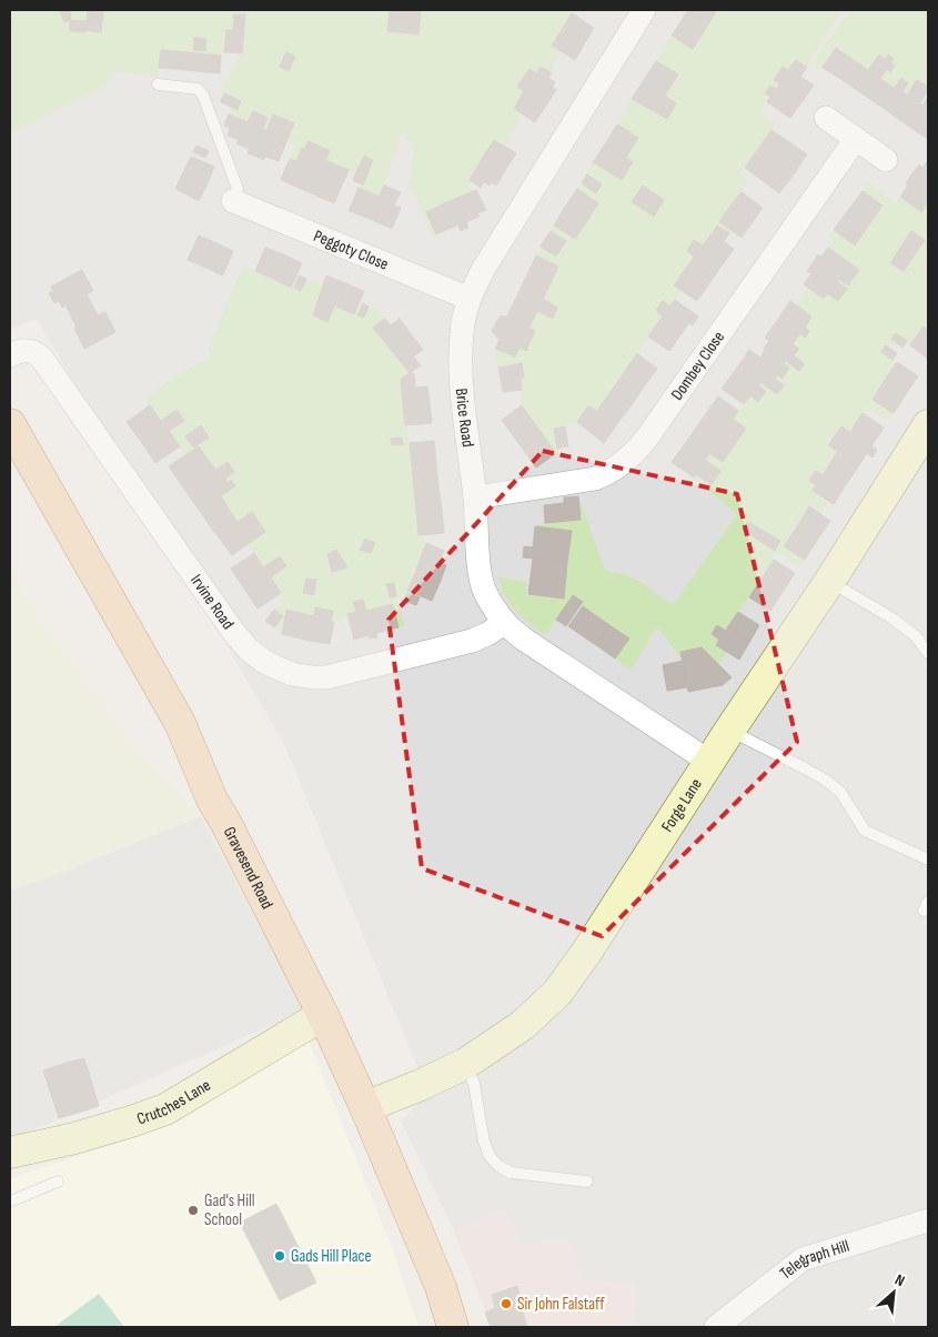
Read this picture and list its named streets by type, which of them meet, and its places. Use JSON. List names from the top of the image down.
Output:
{
  "streets": {
    "main road": ["Gravesend Road"],
    "street": [
      "Peggoty Close",
      "Dombey Close",
      "Brice Road",
      "Irvine Road",
      "Forge Lane",
      "Crutches Lane",
      "Telegraph Hill"
    ]
  },
  "crossings": [
    ["Peggoty Close", "Brice Road"],
    ["Dombey Close", "Brice Road"],
    ["Brice Road", "Irvine Road"],
    ["Brice Road", "Forge Lane"],
    ["Forge Lane", "Gravesend Road"],
    ["Gravesend Road", "Crutches Lane"]
  ],
  "places": ["Gad's Hill School", "Gads Hill Place", "Sir John Falstaff"],
  "north": "top right"
}
